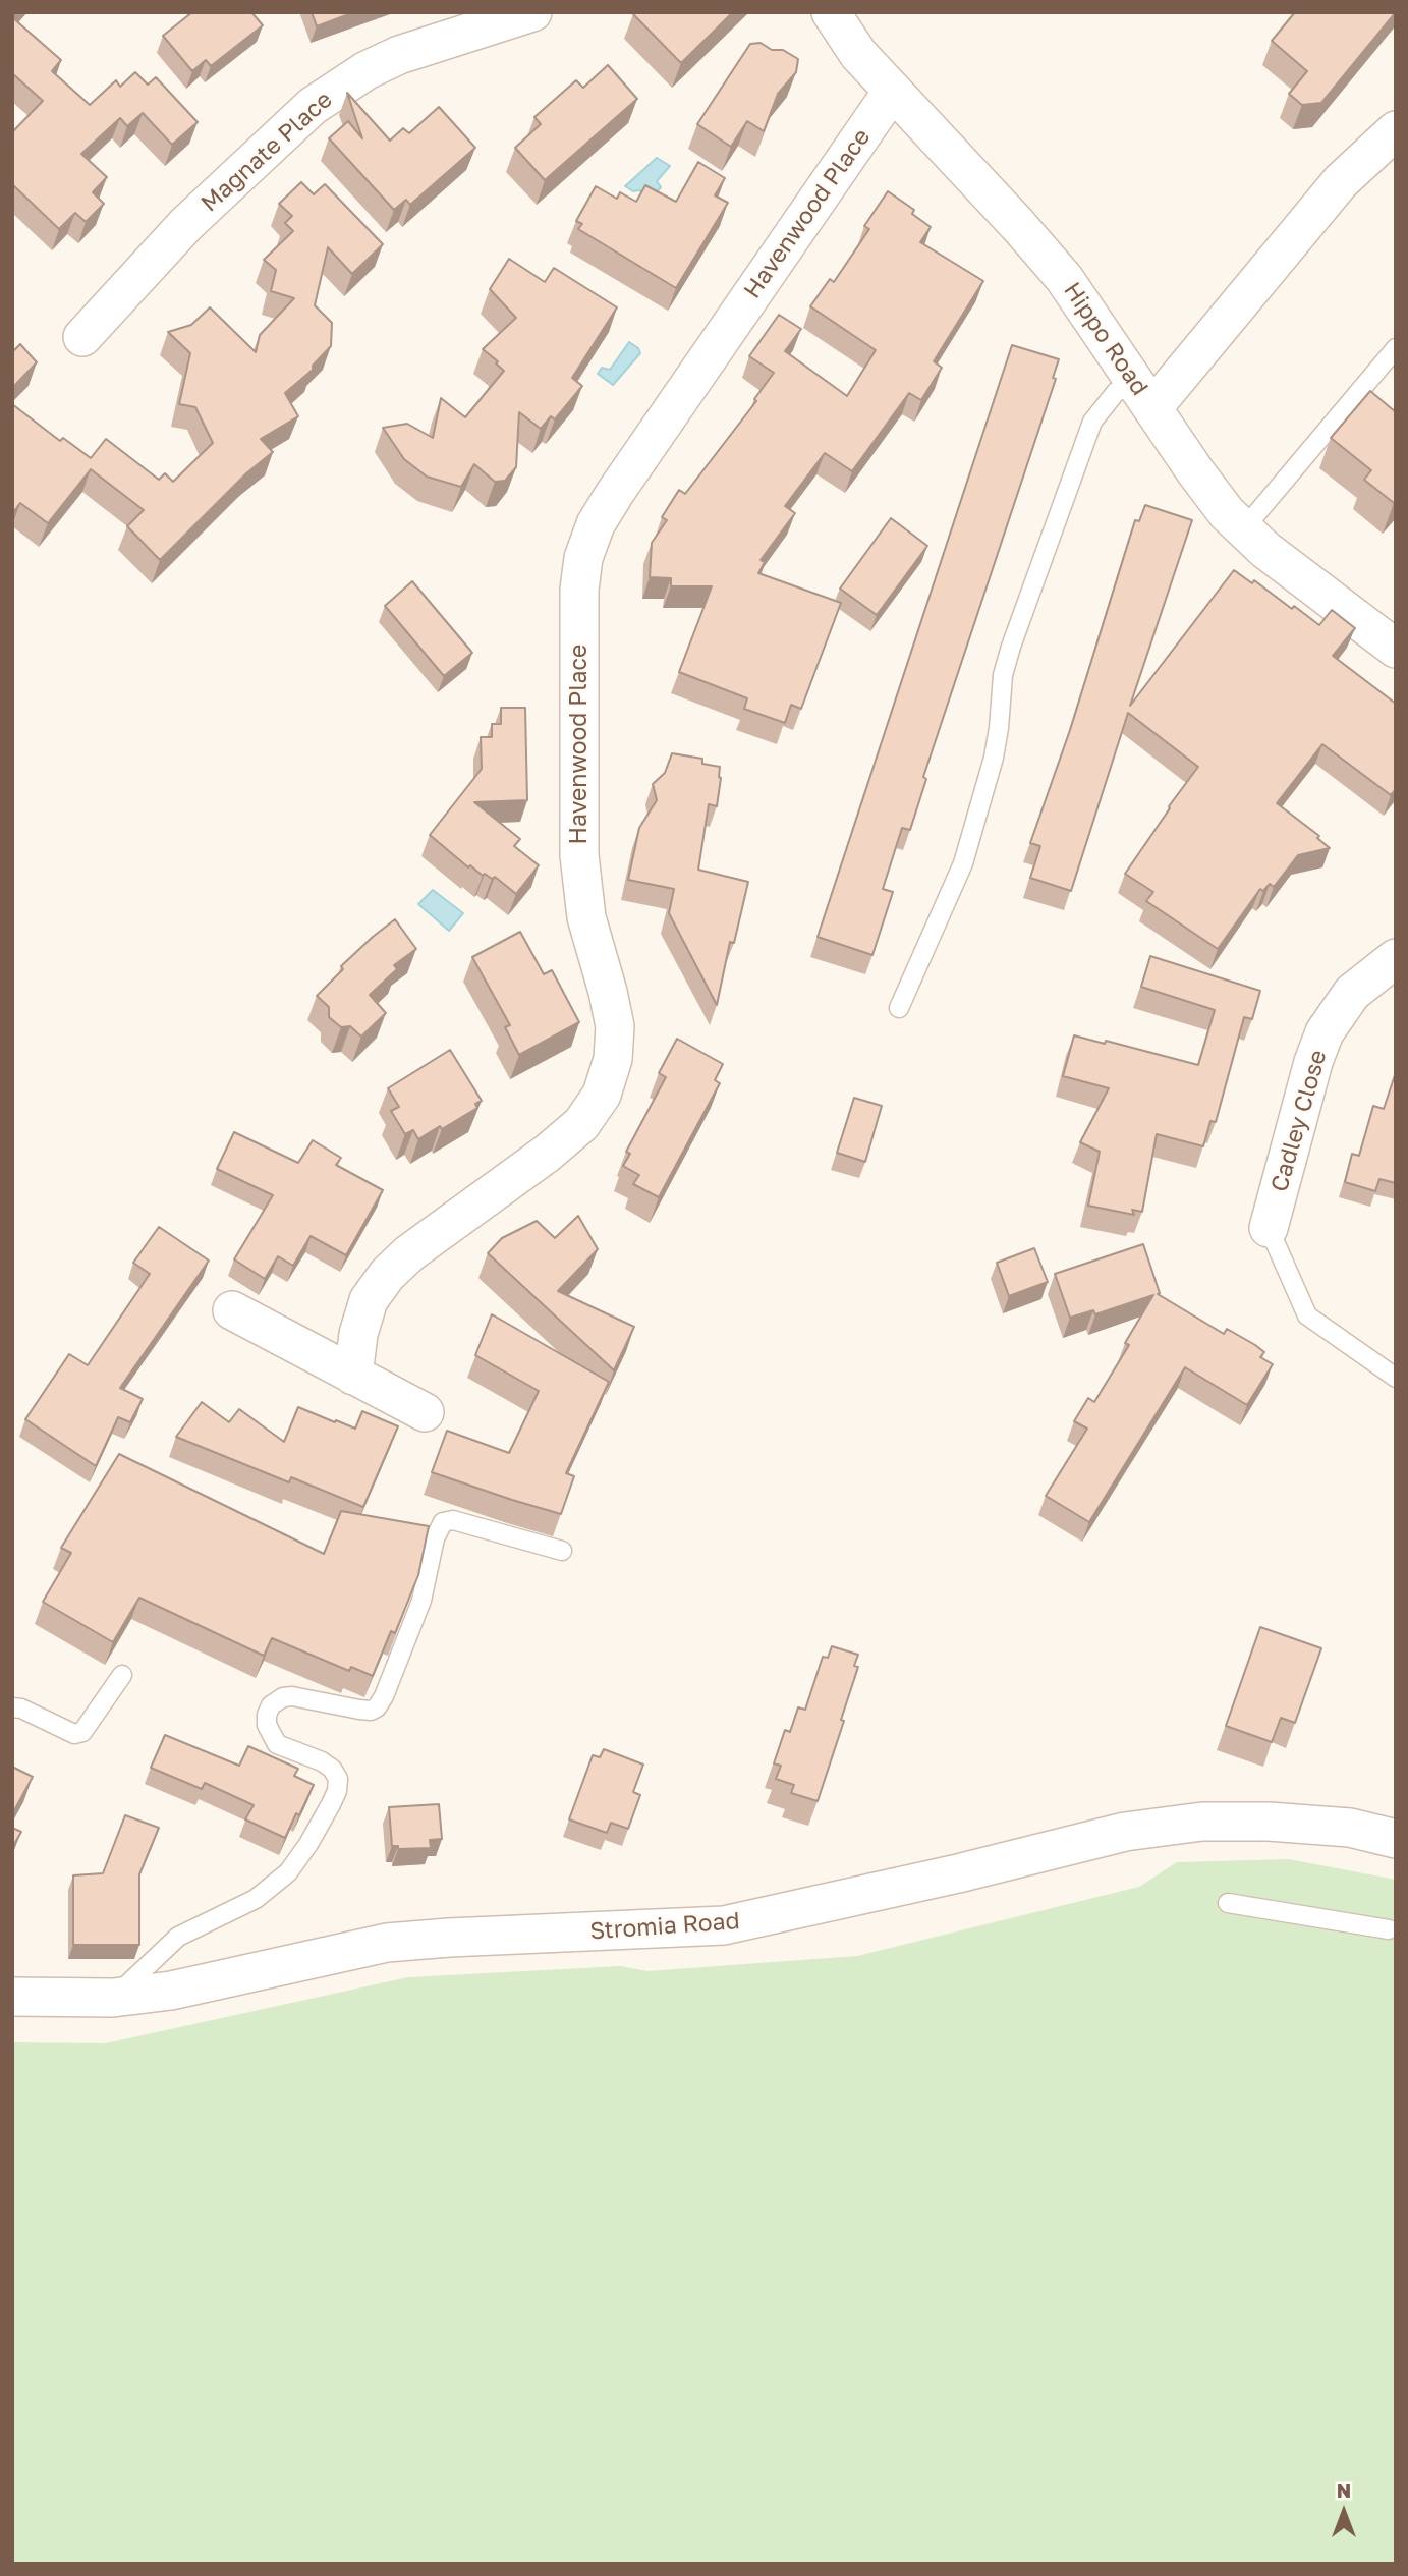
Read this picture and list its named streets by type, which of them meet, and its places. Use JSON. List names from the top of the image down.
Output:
{
  "streets": {
    "street": [
      "Magnate Place",
      "Havenwood Place",
      "Hippo Road",
      "Cadley Close",
      "Stromia Road"
    ]
  },
  "crossings": [
    ["Havenwood Place", "Hippo Road"]
  ],
  "north": "top"
}
